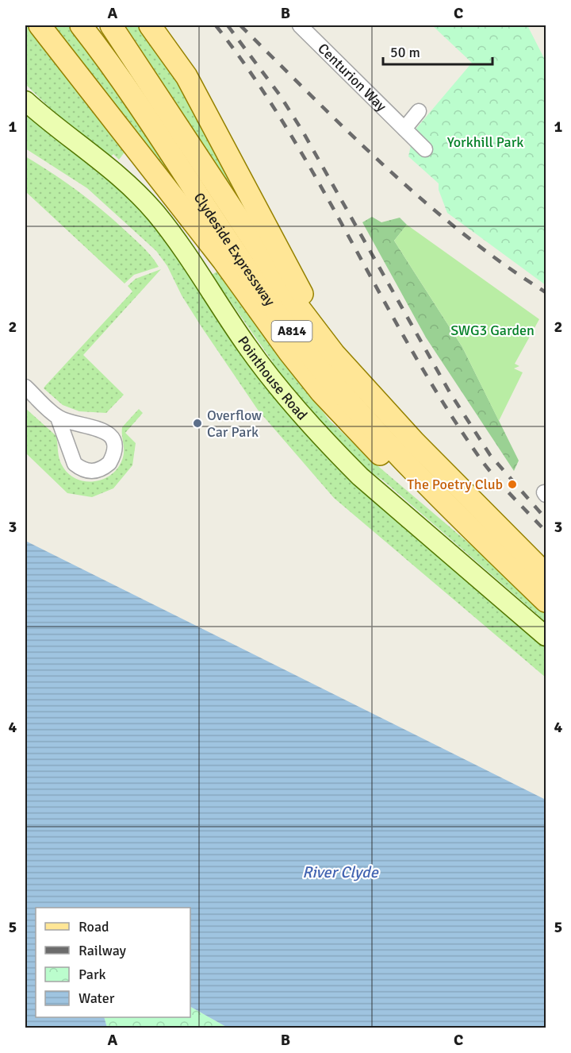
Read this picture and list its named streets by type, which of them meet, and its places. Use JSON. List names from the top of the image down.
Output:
{
  "streets": {
    "main road": ["Clydeside Expressway", "A814"],
    "street": ["Centurion Way", "Pointhouse Road"]
  },
  "crossings": [
    ["Clydeside Expressway", "A814"]
  ],
  "water": ["River Clyde"],
  "parks": ["Yorkhill Park", "SWG3 Garden"],
  "places": ["Overflow Car Park", "The Poetry Club"],
  "legend": [
    "Road",
    "Railway",
    "Park",
    "Water"
  ],
  "scale_bar": "50 m",
  "grid": {
    "columns": ["A", "B", "C"],
    "rows": [
      "1",
      "2",
      "3",
      "4",
      "5"
    ]
  }
}
